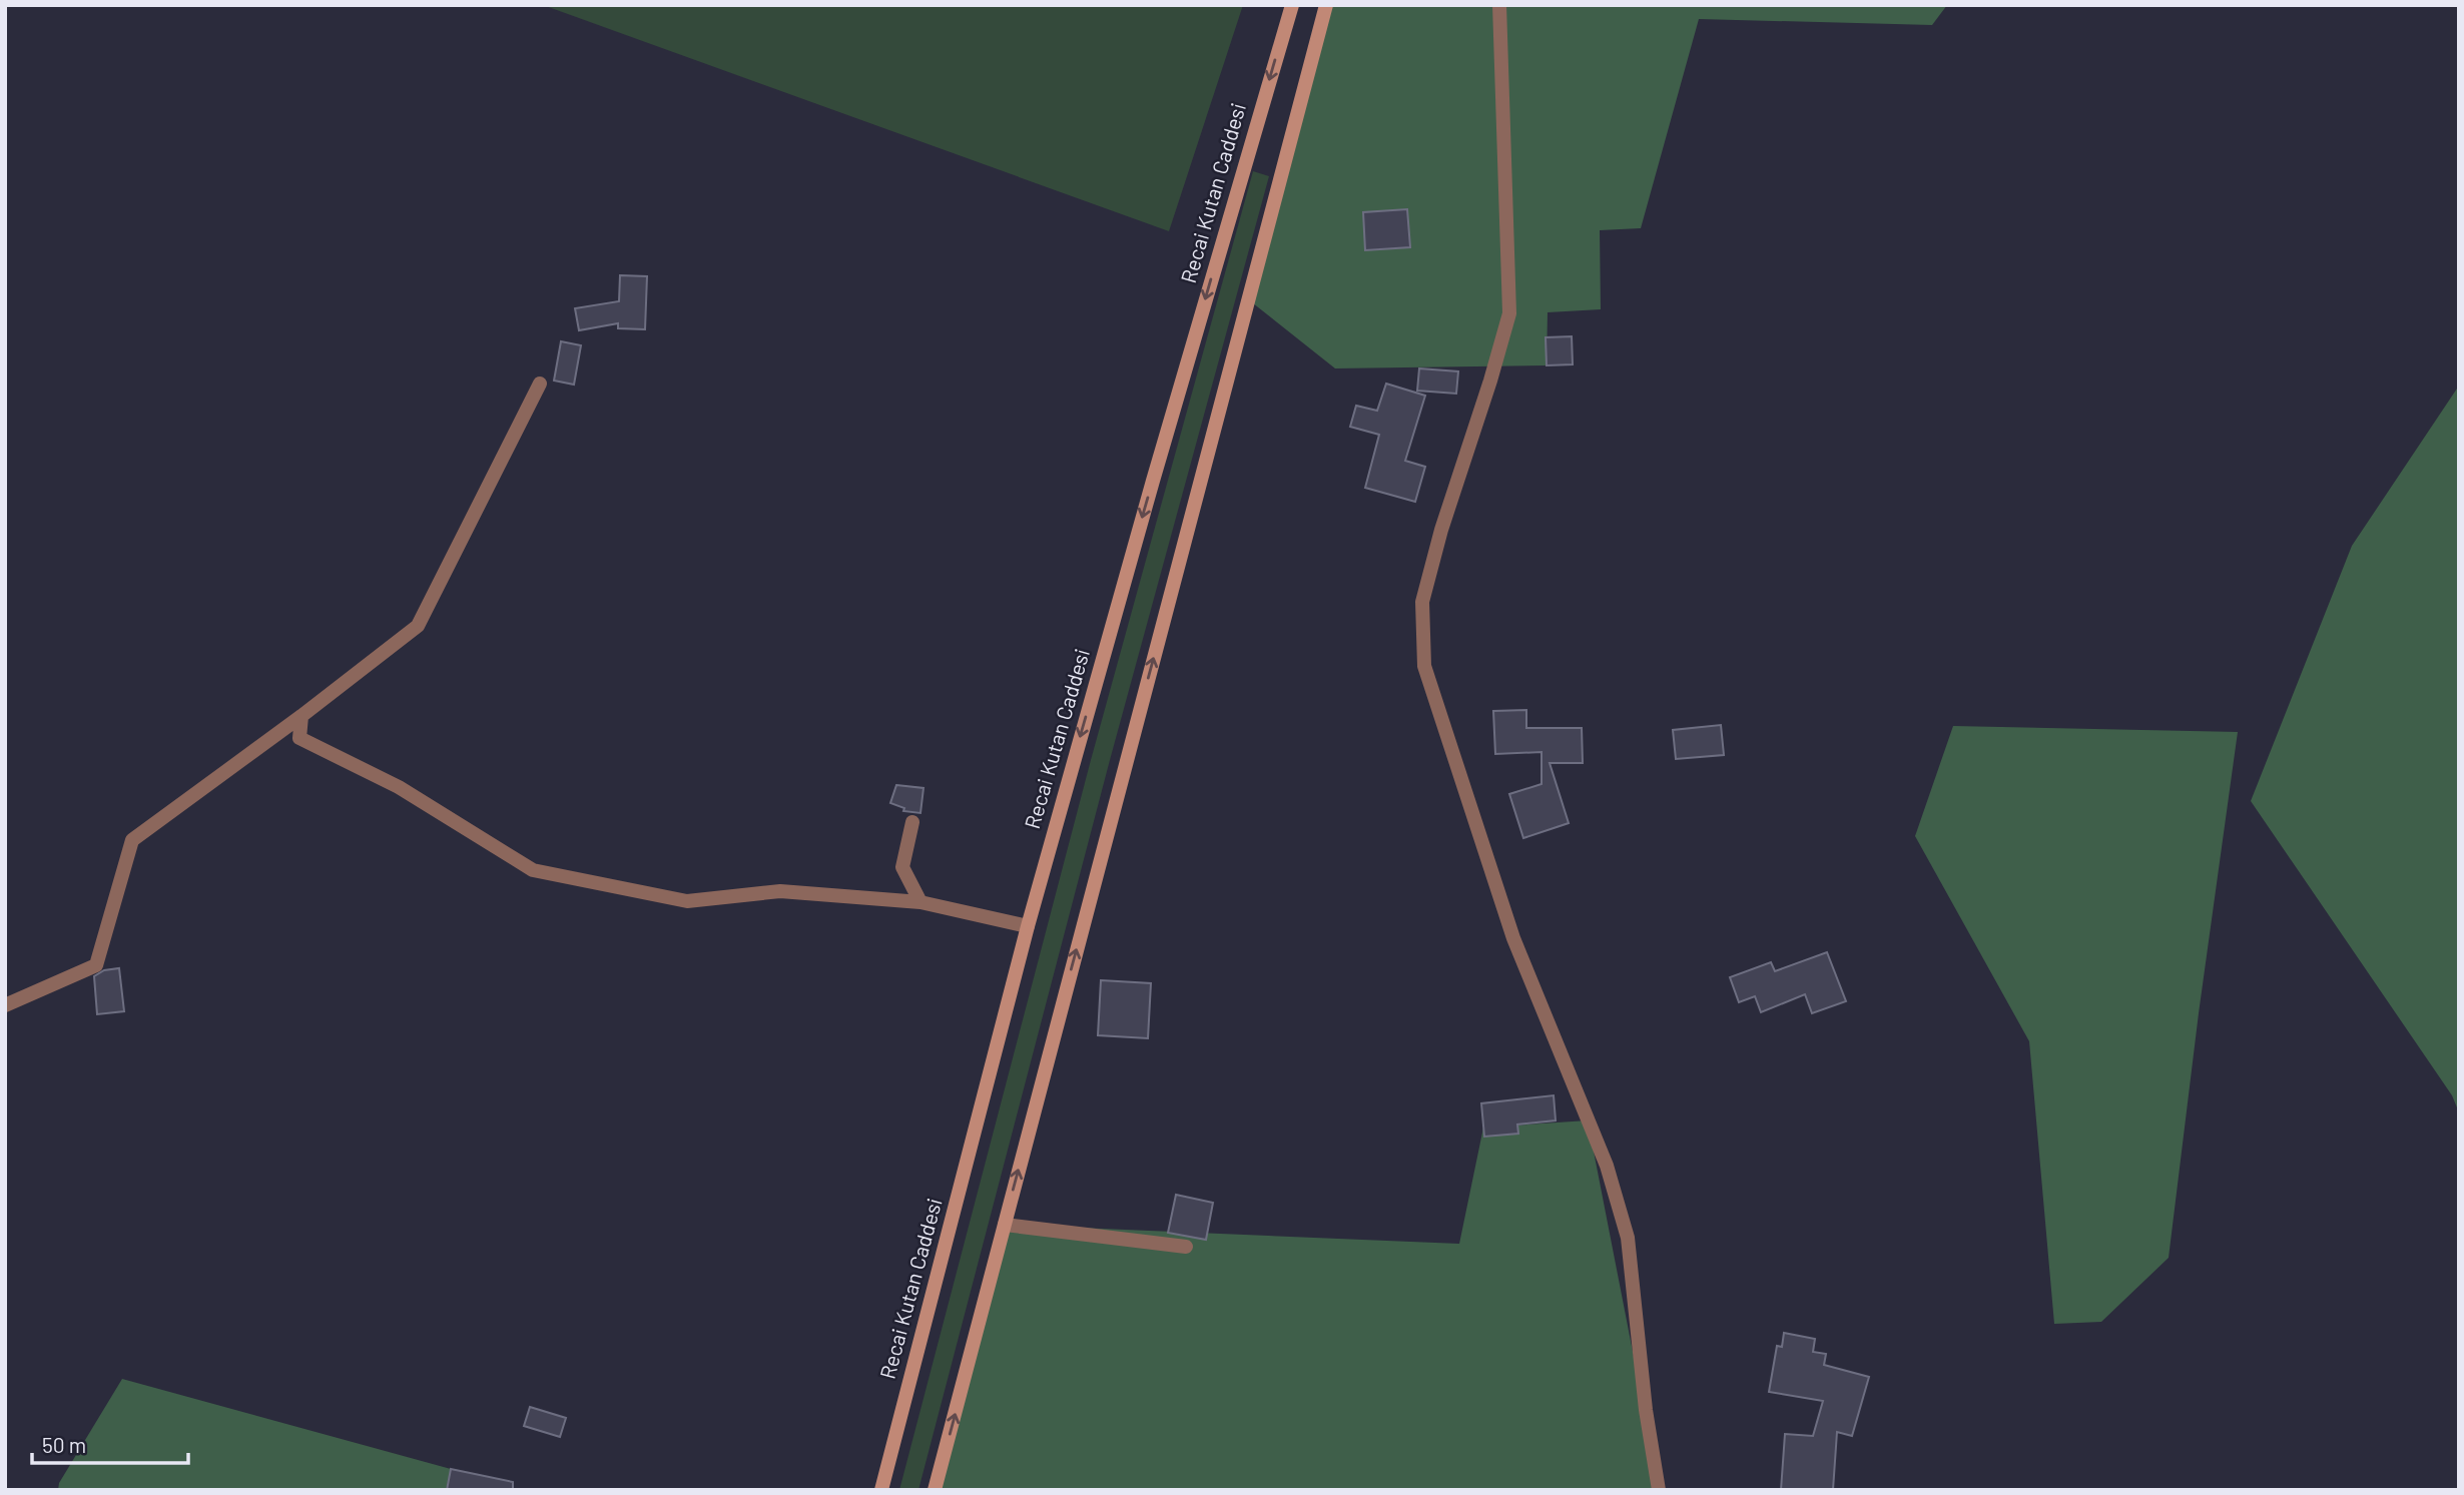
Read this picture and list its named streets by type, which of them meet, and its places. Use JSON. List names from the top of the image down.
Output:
{
  "streets": {
    "main road": ["Recai Kutan Caddesi"]
  },
  "scale_bar": "50 m"
}
